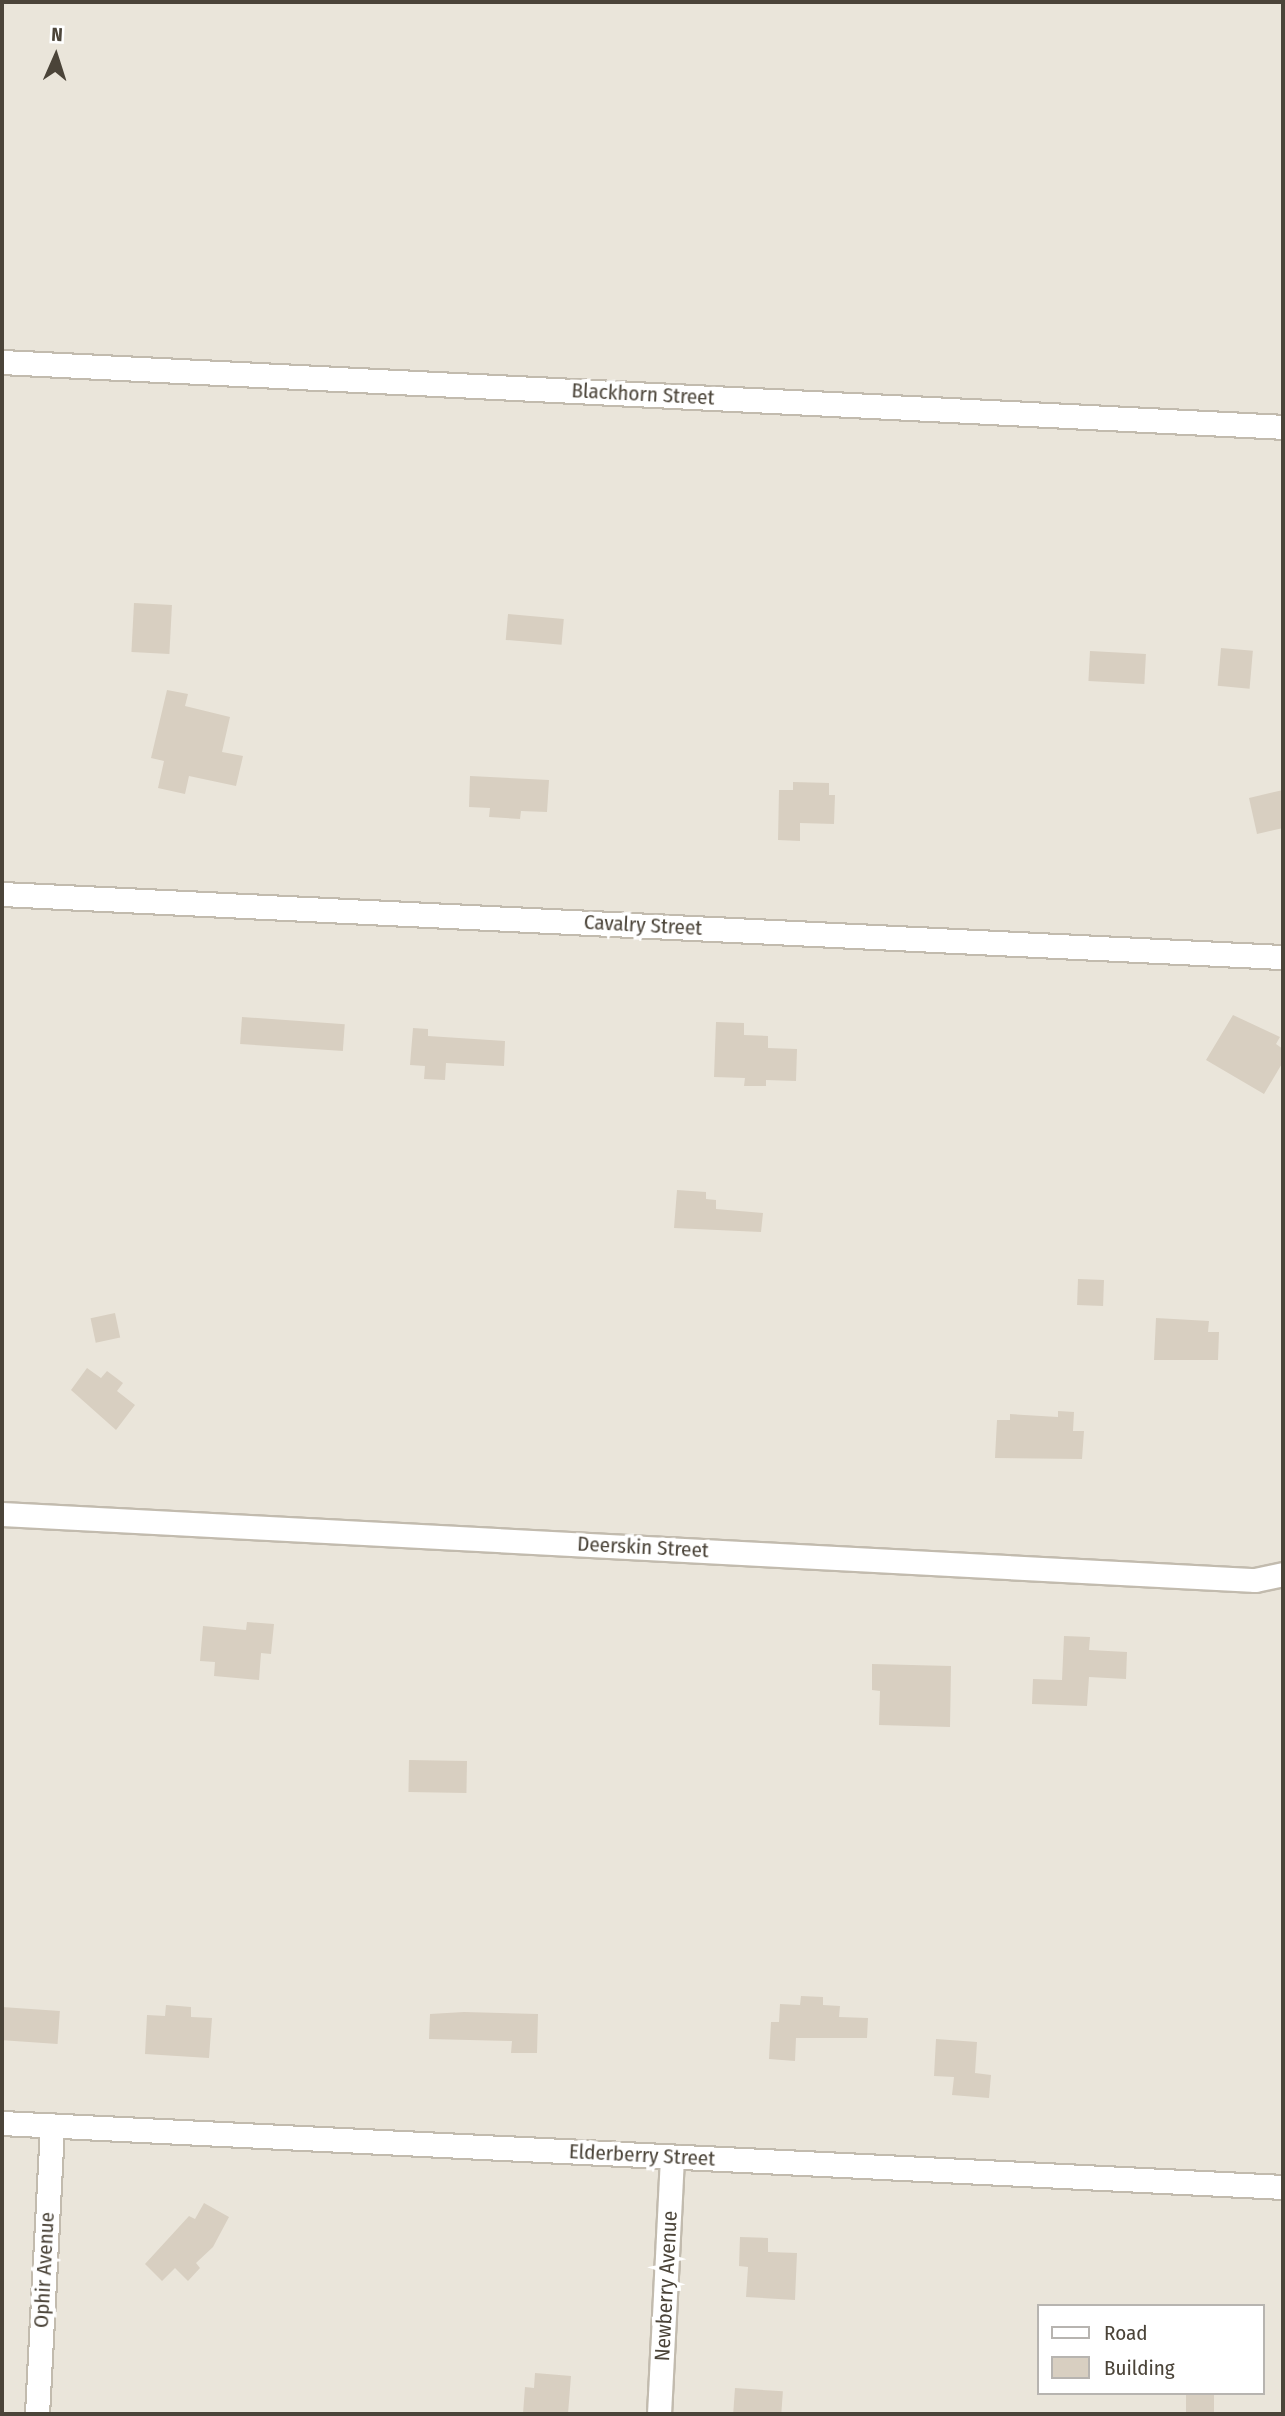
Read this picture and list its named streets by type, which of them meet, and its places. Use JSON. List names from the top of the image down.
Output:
{
  "streets": {
    "street": [
      "Blackhorn Street",
      "Cavalry Street",
      "Deerskin Street",
      "Elderberry Street",
      "Ophir Avenue",
      "Newberry Avenue"
    ]
  },
  "crossings": [
    ["Elderberry Street", "Ophir Avenue"],
    ["Elderberry Street", "Newberry Avenue"]
  ],
  "legend": ["Road", "Building"],
  "north": "top"
}
